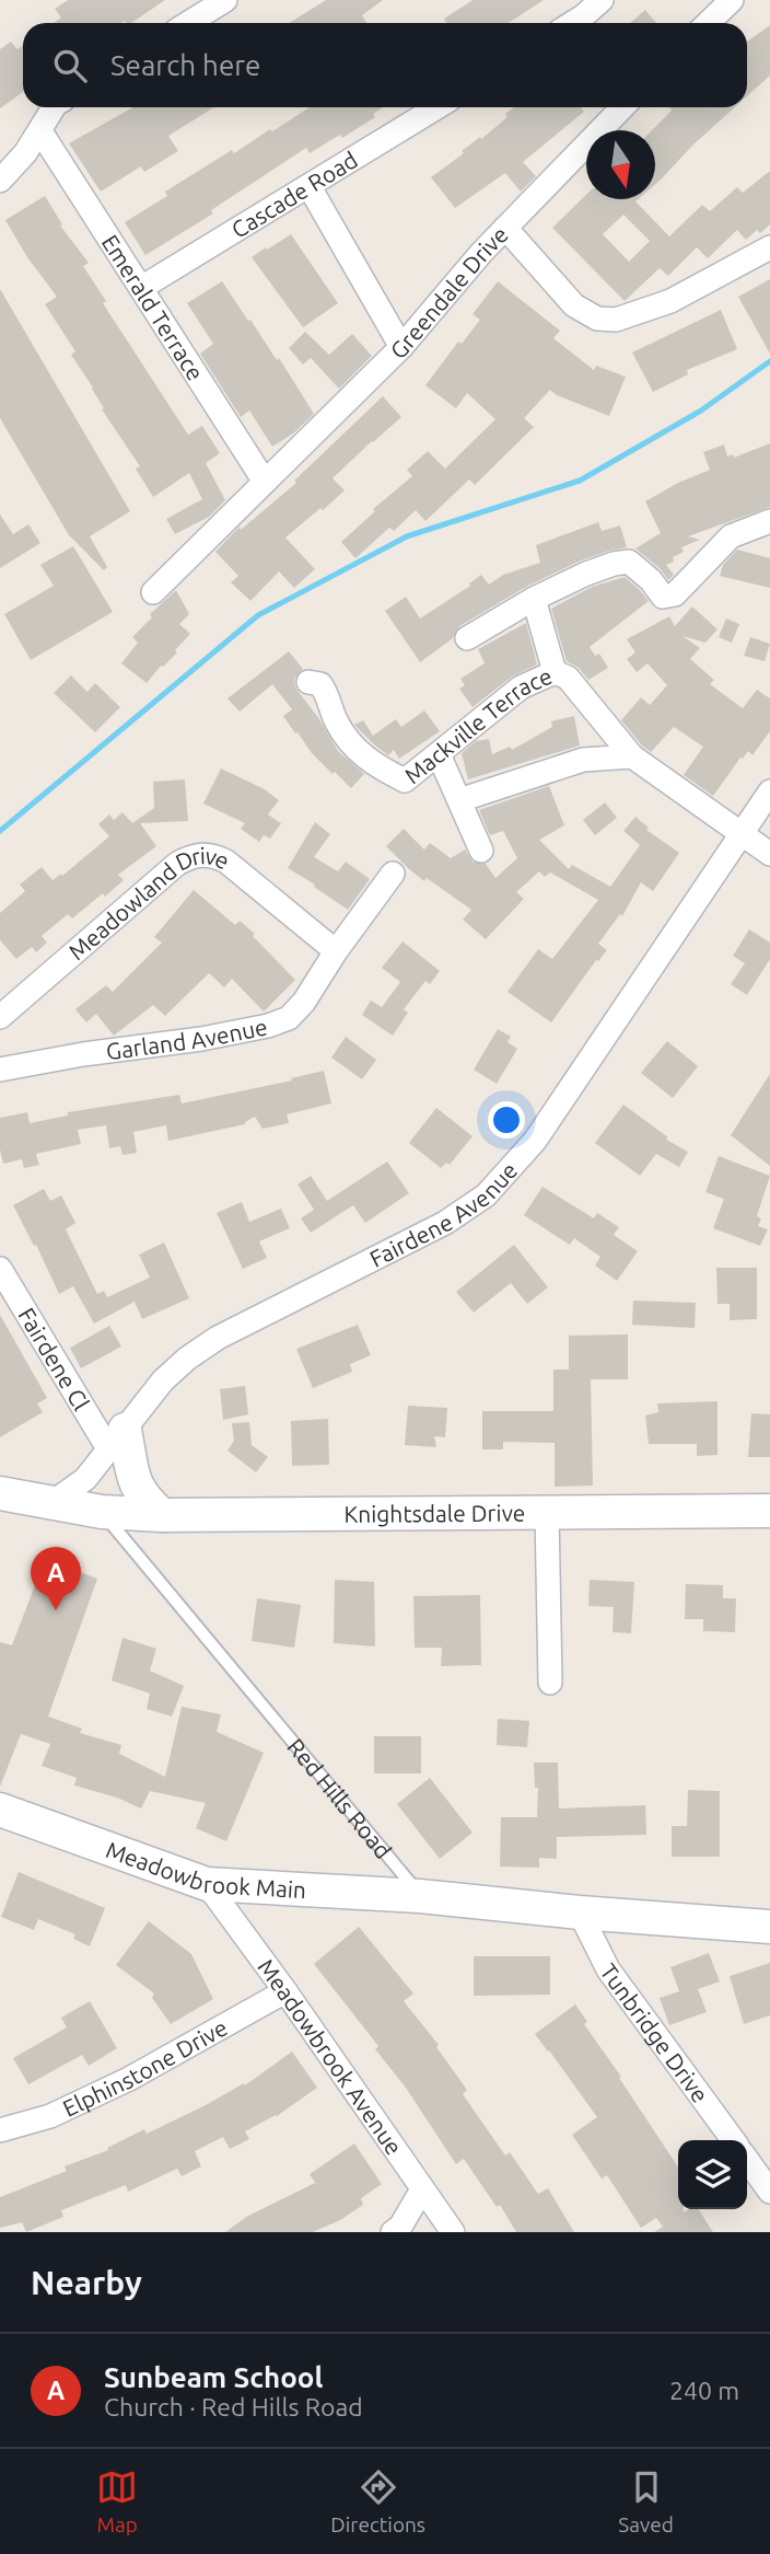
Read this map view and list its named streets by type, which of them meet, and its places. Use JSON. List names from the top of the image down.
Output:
{
  "streets": {
    "main road": ["Knightsdale Drive", "Meadowbrook Main"],
    "street": [
      "Cascade Road",
      "Greendale Drive",
      "Emerald Terrace",
      "Mackville Terrace",
      "Meadowland Drive",
      "Garland Avenue",
      "Fairdene Avenue",
      "Fairdene Cl",
      "Tunbridge Drive",
      "Meadowbrook Avenue",
      "Elphinstone Drive"
    ],
    "lane": ["Red Hills Road"]
  },
  "crossings": [
    ["Cascade Road", "Emerald Terrace"],
    ["Greendale Drive", "Emerald Terrace"],
    ["Mackville Terrace", "Fairdene Avenue"],
    ["Meadowland Drive", "Garland Avenue"],
    ["Fairdene Avenue", "Fairdene Cl"],
    ["Knightsdale Drive", "Red Hills Road"],
    ["Red Hills Road", "Meadowbrook Main"],
    ["Meadowbrook Main", "Meadowbrook Avenue"],
    ["Meadowbrook Avenue", "Elphinstone Drive"]
  ],
  "north": "bottom",
  "page": {
    "search": "Search here",
    "pins": "A",
    "heading": "Nearby",
    "list": [
      {
        "mark": "A",
        "name": "Sunbeam School",
        "note": "Church · Red Hills Road",
        "value": "240 m"
      }
    ],
    "nav": ["Map", "Directions", "Saved"]
  }
}
